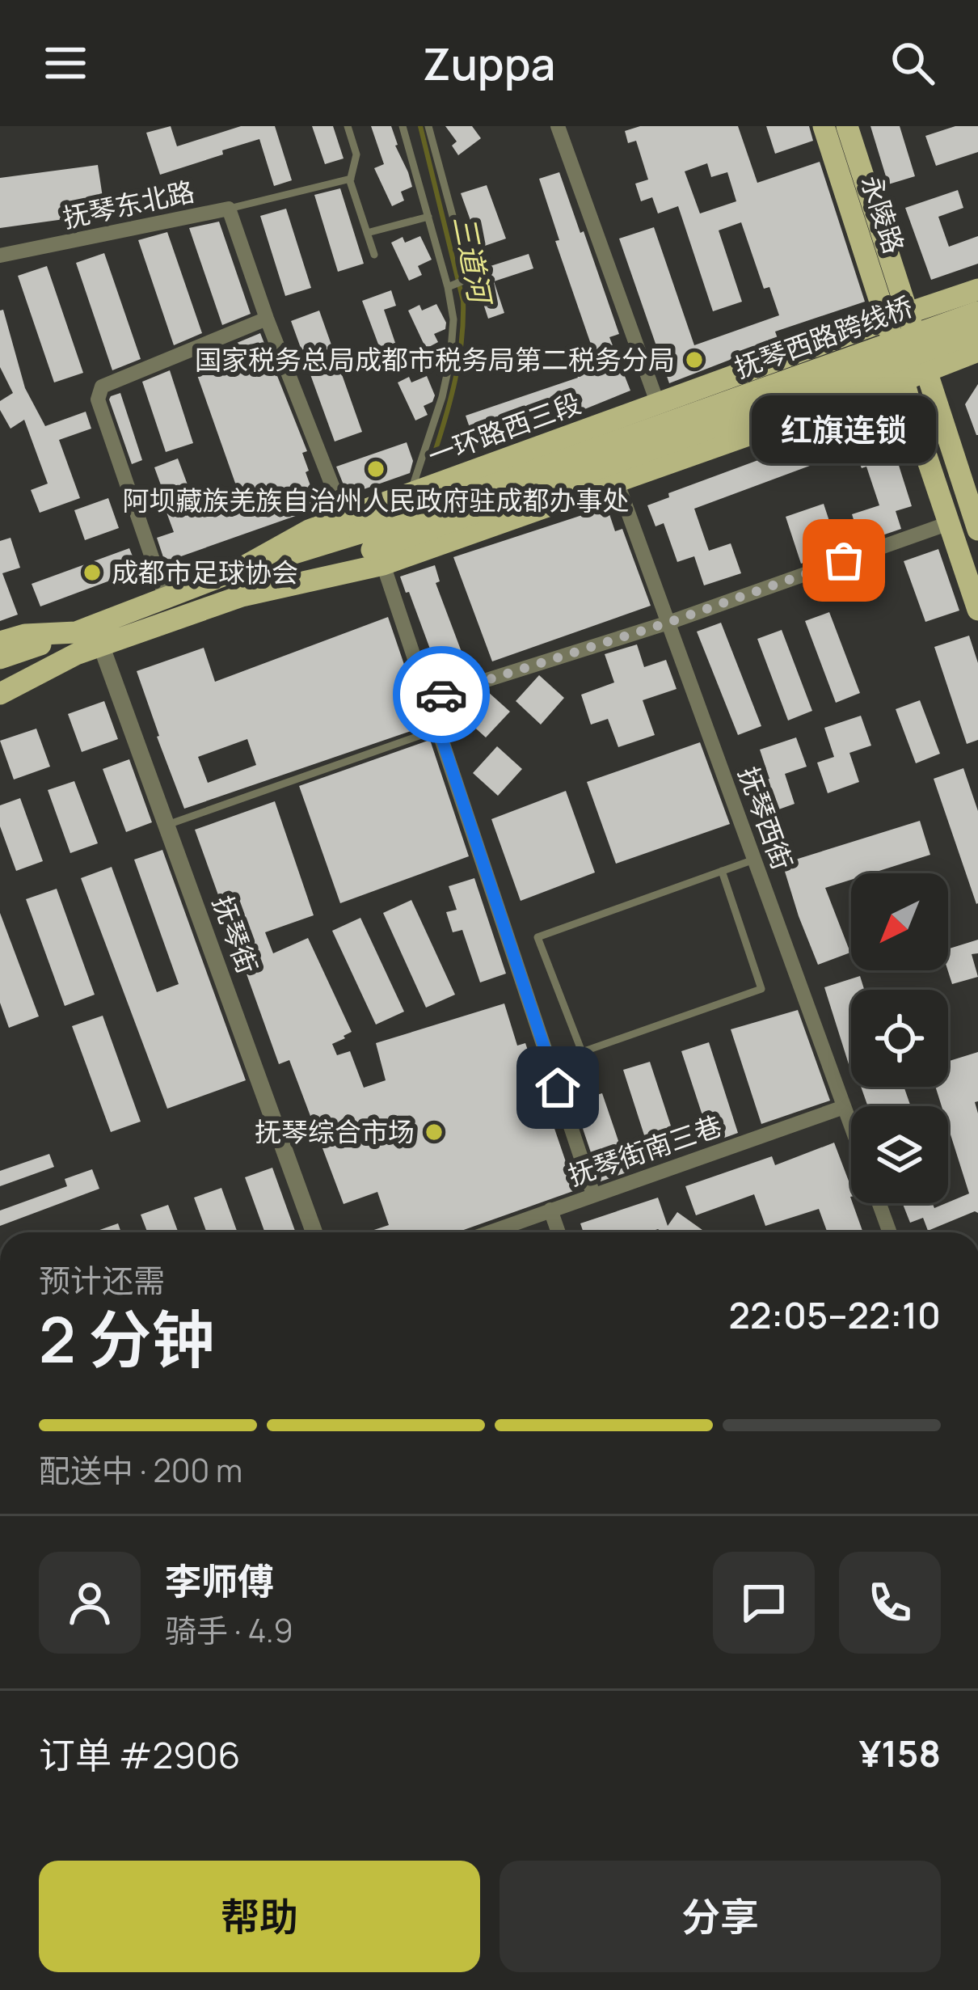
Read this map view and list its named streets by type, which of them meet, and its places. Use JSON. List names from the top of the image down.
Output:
{
  "streets": {
    "main road": ["永陵路", "抚琴西路跨线桥", "一环路西三段"],
    "street": [
      "抚琴东北路",
      "抚琴西街",
      "抚琴街",
      "抚琴街南三巷"
    ]
  },
  "crossings": [
    ["抚琴东北路", "抚琴西路跨线桥"],
    ["抚琴东北路", "一环路西三段"],
    ["抚琴东北路", "抚琴街南三巷"],
    ["永陵路", "一环路西三段"],
    ["抚琴西路跨线桥", "一环路西三段"],
    ["抚琴西街", "抚琴街南三巷"]
  ],
  "water": ["三道河"],
  "places": [
    "国家税务总局成都市税务局第二税务分局",
    "阿坝藏族羌族自治州人民政府驻成都办事处",
    "红旗连锁",
    "成都市足球协会",
    "抚琴综合市场"
  ],
  "north": "bottom left",
  "page": {
    "header": "Zuppa",
    "bubble": "红旗连锁",
    "heading": ["2 分钟", "预计还需", "22:05–22:10"],
    "panel": [
      "李师傅",
      "骑手 · 4.9",
      "订单 #2906",
      "¥158"
    ],
    "bar": "配送中 · 200 m",
    "buttons": ["帮助", "分享"]
  }
}
